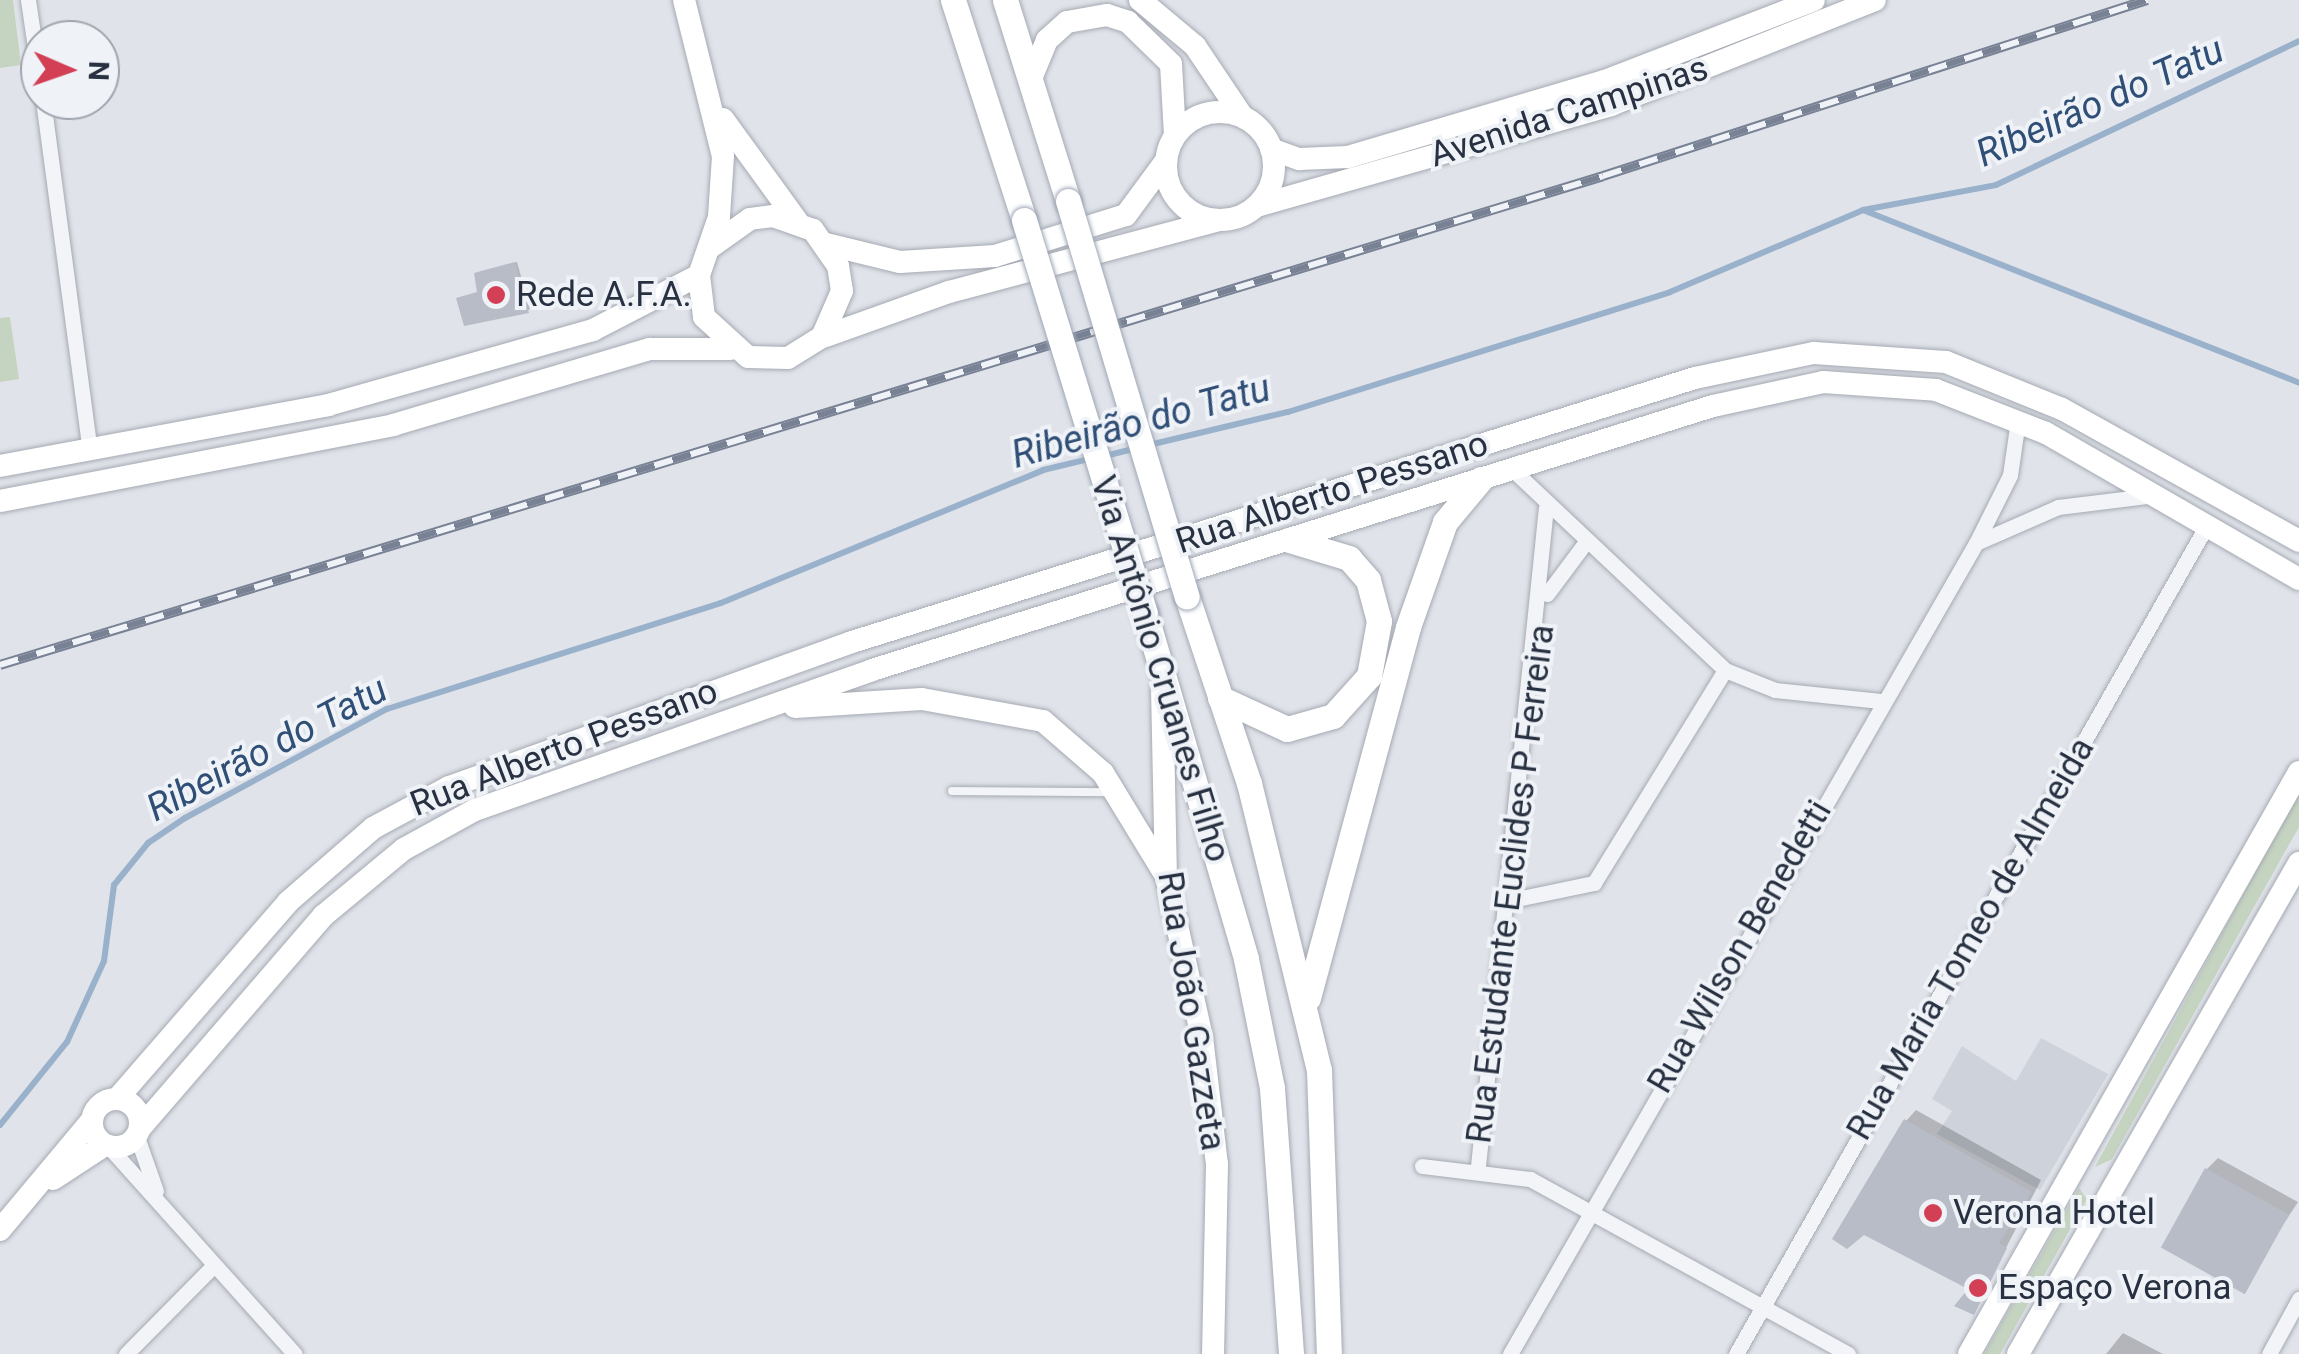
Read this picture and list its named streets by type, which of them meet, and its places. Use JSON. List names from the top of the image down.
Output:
{
  "streets": {
    "main road": ["Via Antônio Cruanes Filho"],
    "street": [
      "Avenida Campinas",
      "Rua Alberto Pessano",
      "Rua Estudante Euclides P Ferreira",
      "Rua Maria Tomeo de Almeida",
      "Rua Wilson Benedetti",
      "Rua João Gazzeta"
    ]
  },
  "crossings": [
    ["Rua Alberto Pessano", "Rua Maria Tomeo de Almeida"],
    ["Rua Alberto Pessano", "Rua Wilson Benedetti"],
    ["Via Antônio Cruanes Filho", "Rua João Gazzeta"]
  ],
  "water": ["Ribeirão do Tatu"],
  "places": ["Rede A.F.A.", "Verona Hotel", "Espaço Verona"],
  "north": "right"
}
